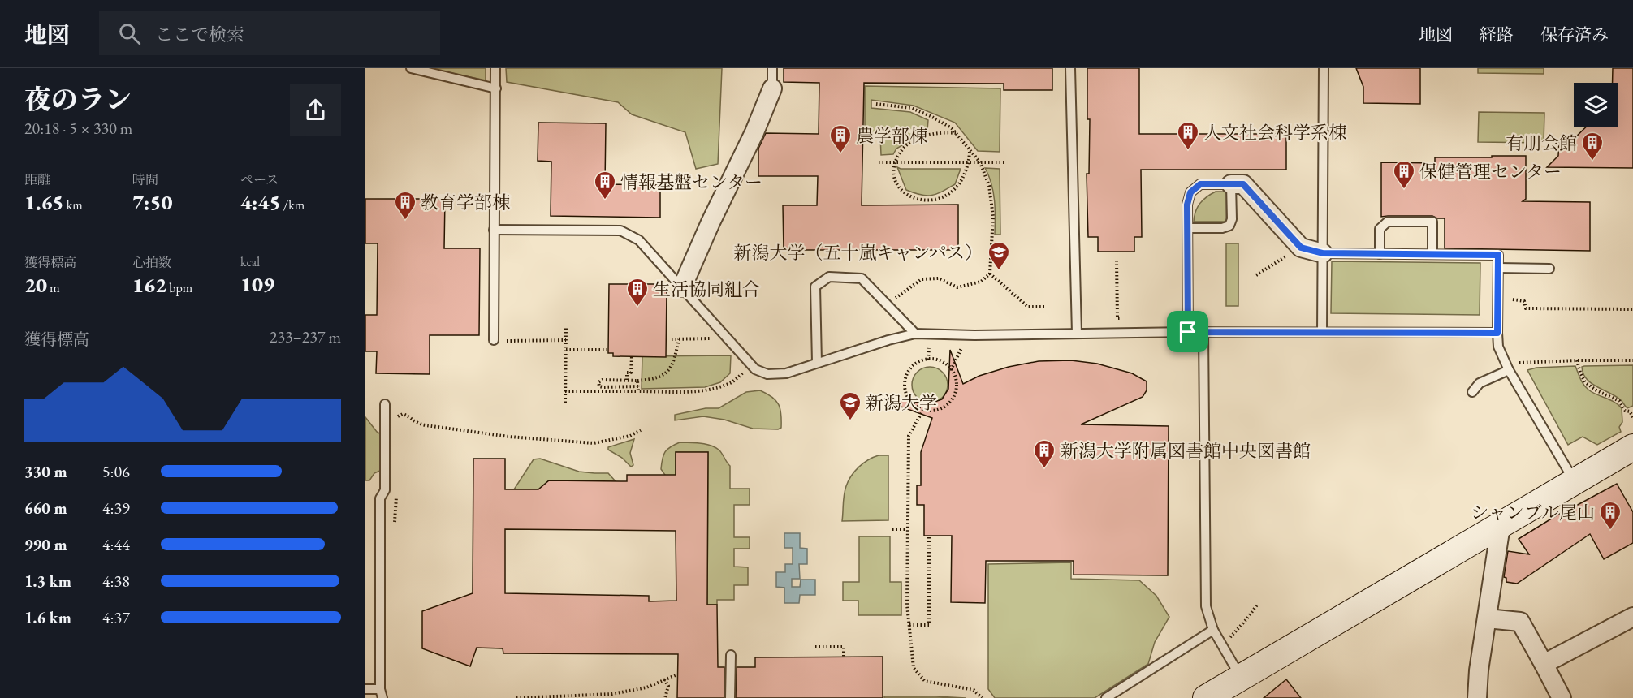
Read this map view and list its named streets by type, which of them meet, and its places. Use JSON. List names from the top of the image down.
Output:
{
  "places": {
    "building": [
      "人文社会科学系棟",
      "農学部棟",
      "有朋会館",
      "保健管理センター",
      "情報基盤センター",
      "教育学部棟",
      "生活協同組合",
      "新潟大学附属図書館中央図書館",
      "シャンブル尾山"
    ],
    "school or university": ["新潟大学（五十嵐キャンパス）", "新潟大学"]
  },
  "page": {
    "header": "地図",
    "search": "ここで検索",
    "nav": ["地図", "経路", "保存済み"],
    "heading": ["夜のラン", "20:18 · 5 × 330 m"],
    "stats": [
      ["距離", "1.65 km"],
      ["時間", "7:50"],
      ["ペース", "4:45 /km"],
      ["獲得標高", "20 m"],
      ["心拍数", "162 bpm"],
      ["kcal", "109"]
    ],
    "chart": ["獲得標高", "233–237 m"],
    "list": [
      {
        "name": "330 m",
        "note": "5:06"
      },
      {
        "name": "660 m",
        "note": "4:39"
      },
      {
        "name": "990 m",
        "note": "4:44"
      },
      {
        "name": "1.3 km",
        "note": "4:38"
      },
      {
        "name": "1.6 km",
        "note": "4:37"
      }
    ]
  }
}
